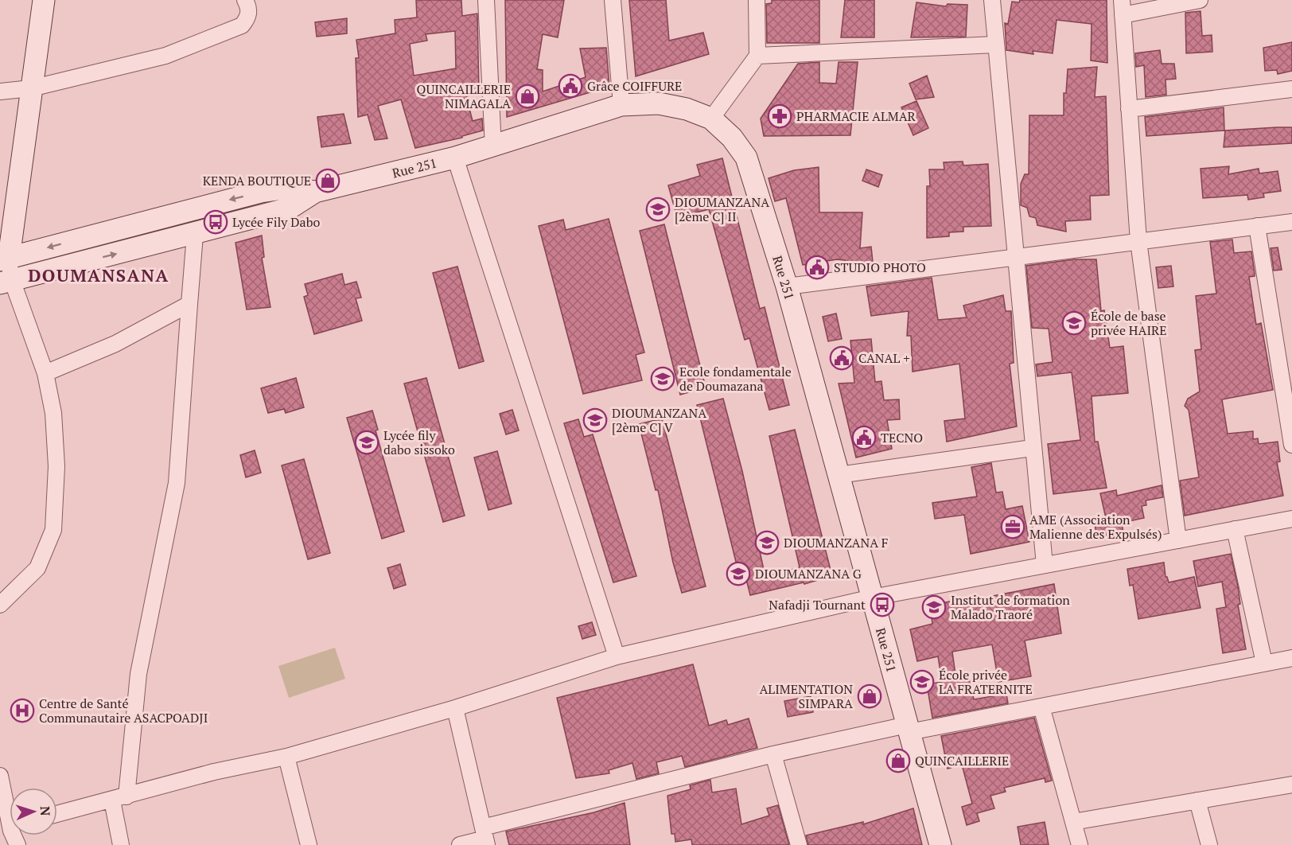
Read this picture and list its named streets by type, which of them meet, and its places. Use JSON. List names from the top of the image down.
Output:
{
  "streets": {
    "main road": ["Rue 251"]
  },
  "districts": ["DOUMANSANA"],
  "places": {
    "public building": [
      "Grâce COIFFURE",
      "STUDIO PHOTO",
      "CANAL +",
      "TECNO"
    ],
    "shop": [
      "QUINCAILLERIE NIMAGALA",
      "KENDA BOUTIQUE",
      "ALIMENTATION SIMPARA",
      "QUINCAILLERIE"
    ],
    "pharmacy": ["PHARMACIE ALMAR"],
    "school or university": [
      "DIOUMANZANA [2ème C] II",
      "École de base privée HAIRE",
      "Ecole fondamentale de Doumazana",
      "DIOUMANZANA [2ème C] V",
      "Lycée fily dabo sissoko",
      "DIOUMANZANA F",
      "DIOUMANZANA G",
      "Institut de formation Malado Traoré",
      "École privée LA FRATERNITE"
    ],
    "bus stop": ["Lycée Fily Dabo", "Nafadji Tournant"],
    "office": ["AME (Association Malienne des Expulsés)"],
    "hospital": ["Centre de Santé Communautaire ASACPOADJI"]
  },
  "north": "right"
}
